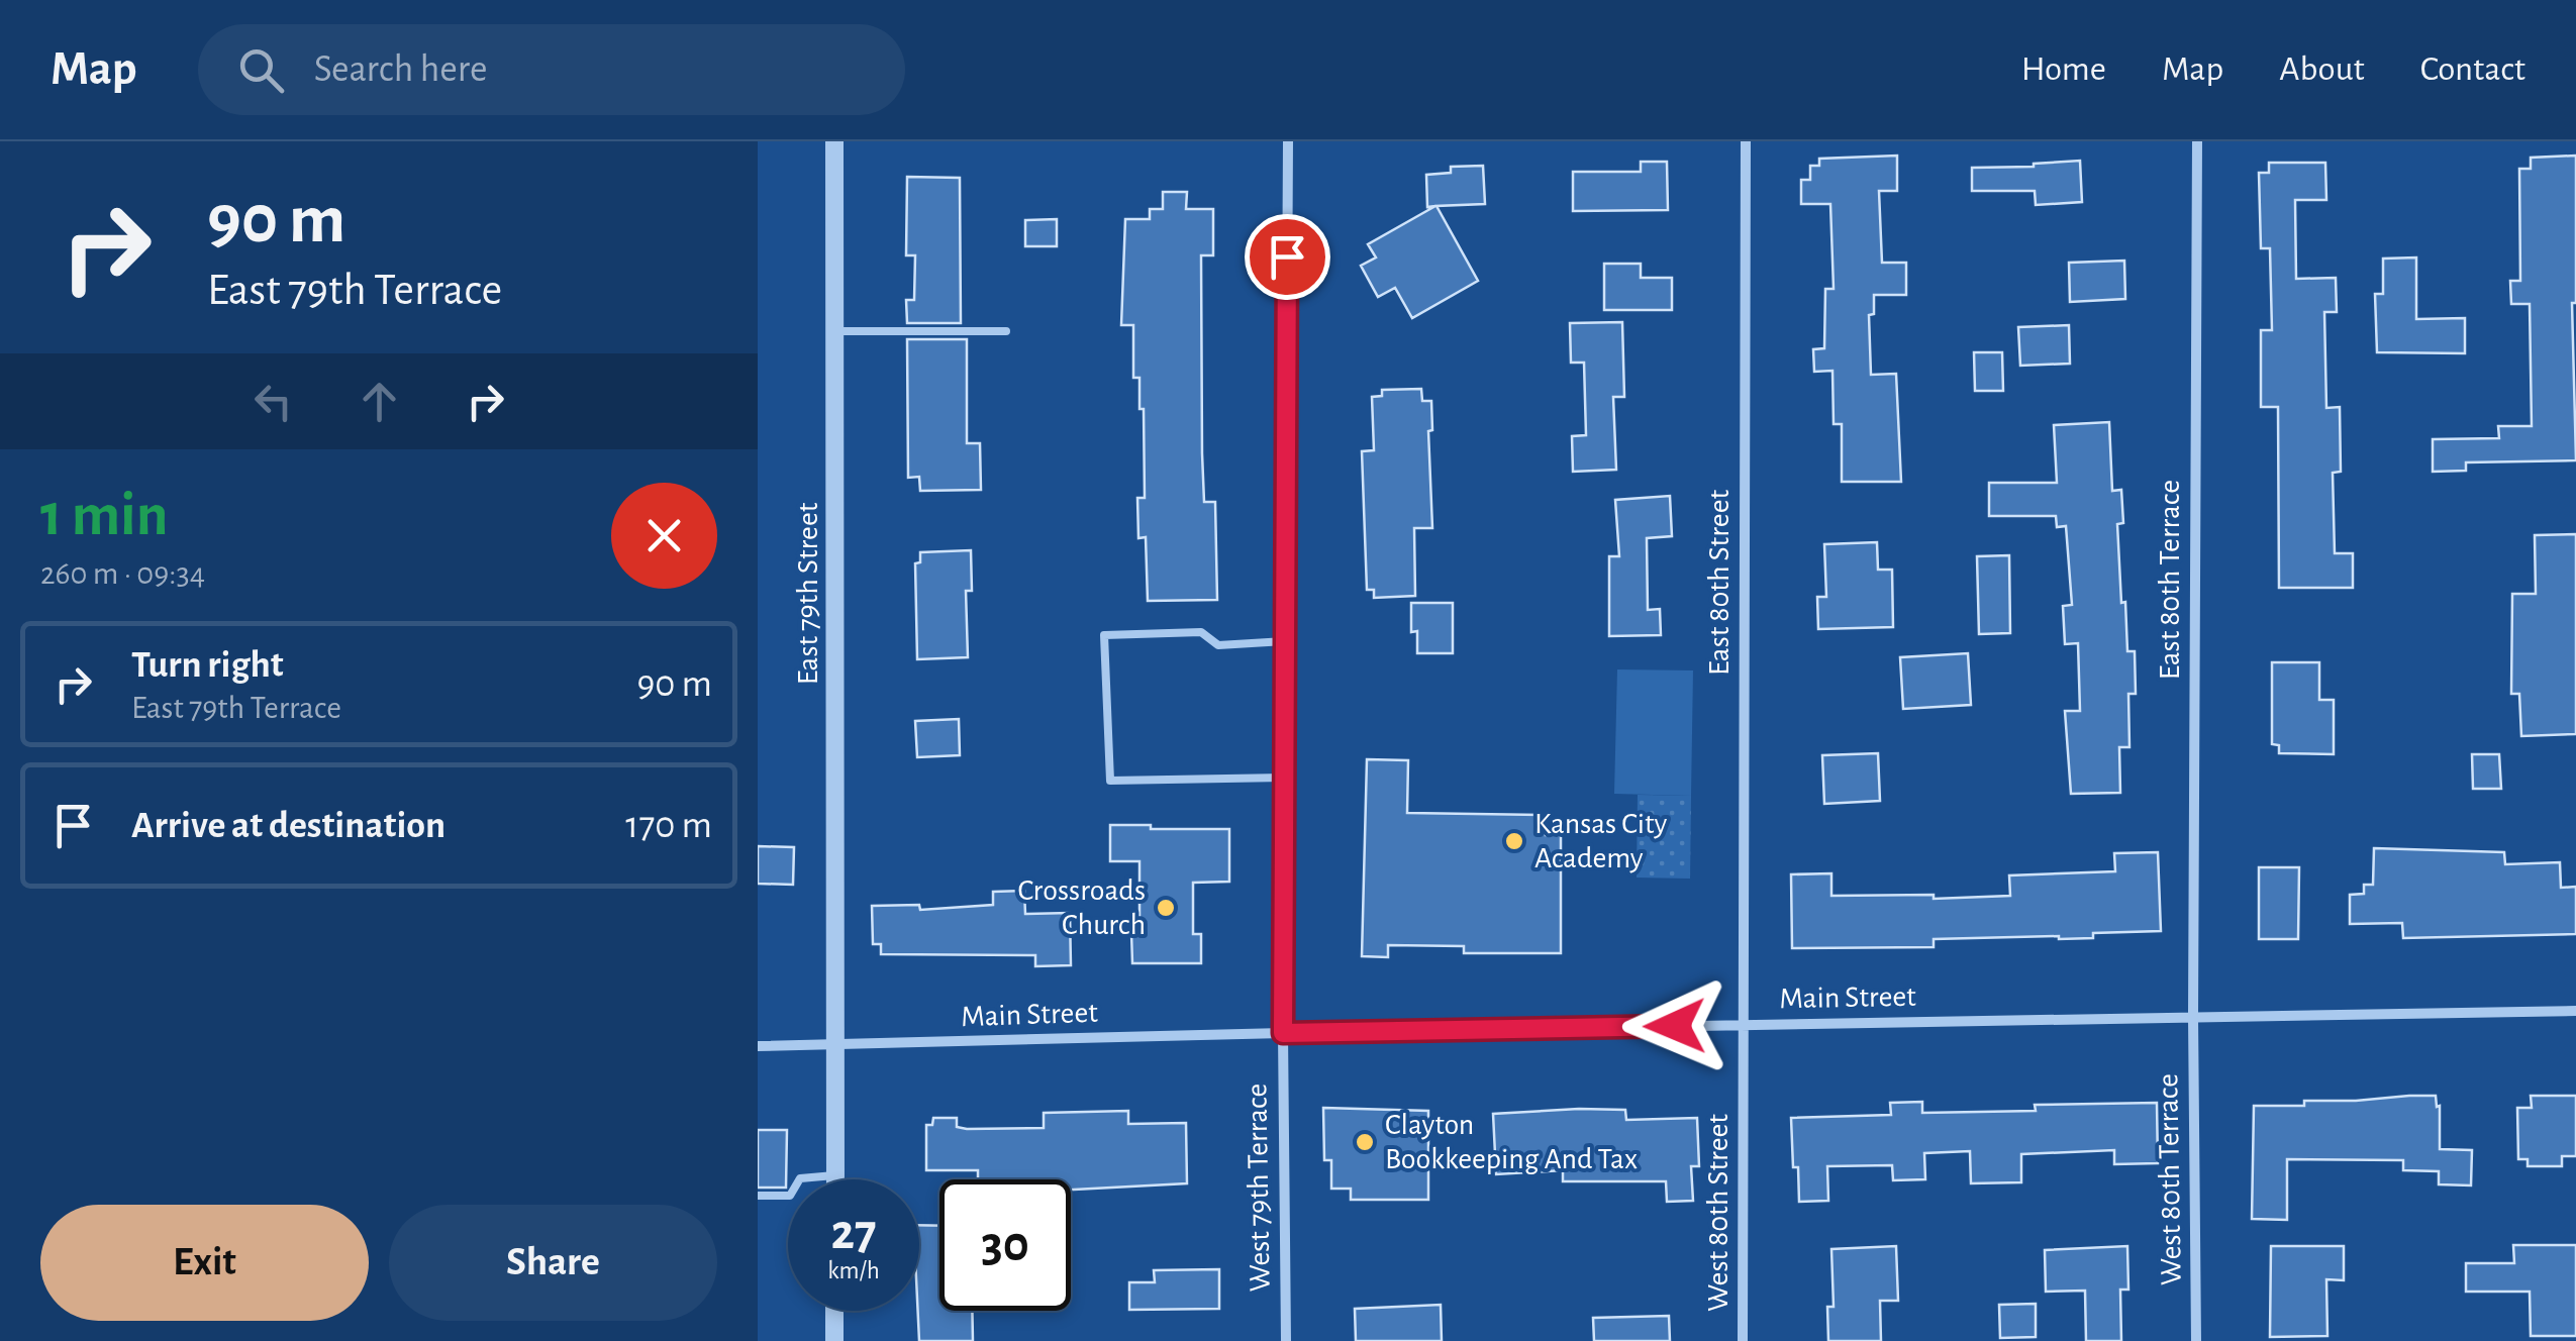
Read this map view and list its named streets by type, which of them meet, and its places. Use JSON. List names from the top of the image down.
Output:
{
  "streets": {
    "street": [
      "East 80th Terrace",
      "East 80th Street",
      "East 79th Street",
      "Main Street",
      "West 80th Terrace",
      "West 79th Terrace",
      "West 80th Street"
    ]
  },
  "crossings": [
    ["East 80th Terrace", "Main Street"],
    ["East 80th Terrace", "West 80th Terrace"],
    ["East 80th Street", "Main Street"],
    ["East 80th Street", "West 80th Street"],
    ["East 79th Street", "Main Street"],
    ["Main Street", "West 80th Terrace"],
    ["Main Street", "West 79th Terrace"],
    ["Main Street", "West 80th Street"]
  ],
  "places": ["Kansas City Academy", "Crossroads Church", "Clayton Bookkeeping And Tax"],
  "page": {
    "header": "Map",
    "search": "Search here",
    "nav": [
      "Home",
      "Map",
      "About",
      "Contact"
    ],
    "turn": ["90 m", "East 79th Terrace"],
    "heading": ["1 min", "260 m · 09:34"],
    "list": [
      {
        "name": "Turn right",
        "note": "East 79th Terrace",
        "value": "90 m"
      },
      {
        "name": "Arrive at destination",
        "value": "170 m"
      }
    ],
    "speed": "27 km/h",
    "limit": "30",
    "buttons": ["Exit", "Share"]
  }
}
